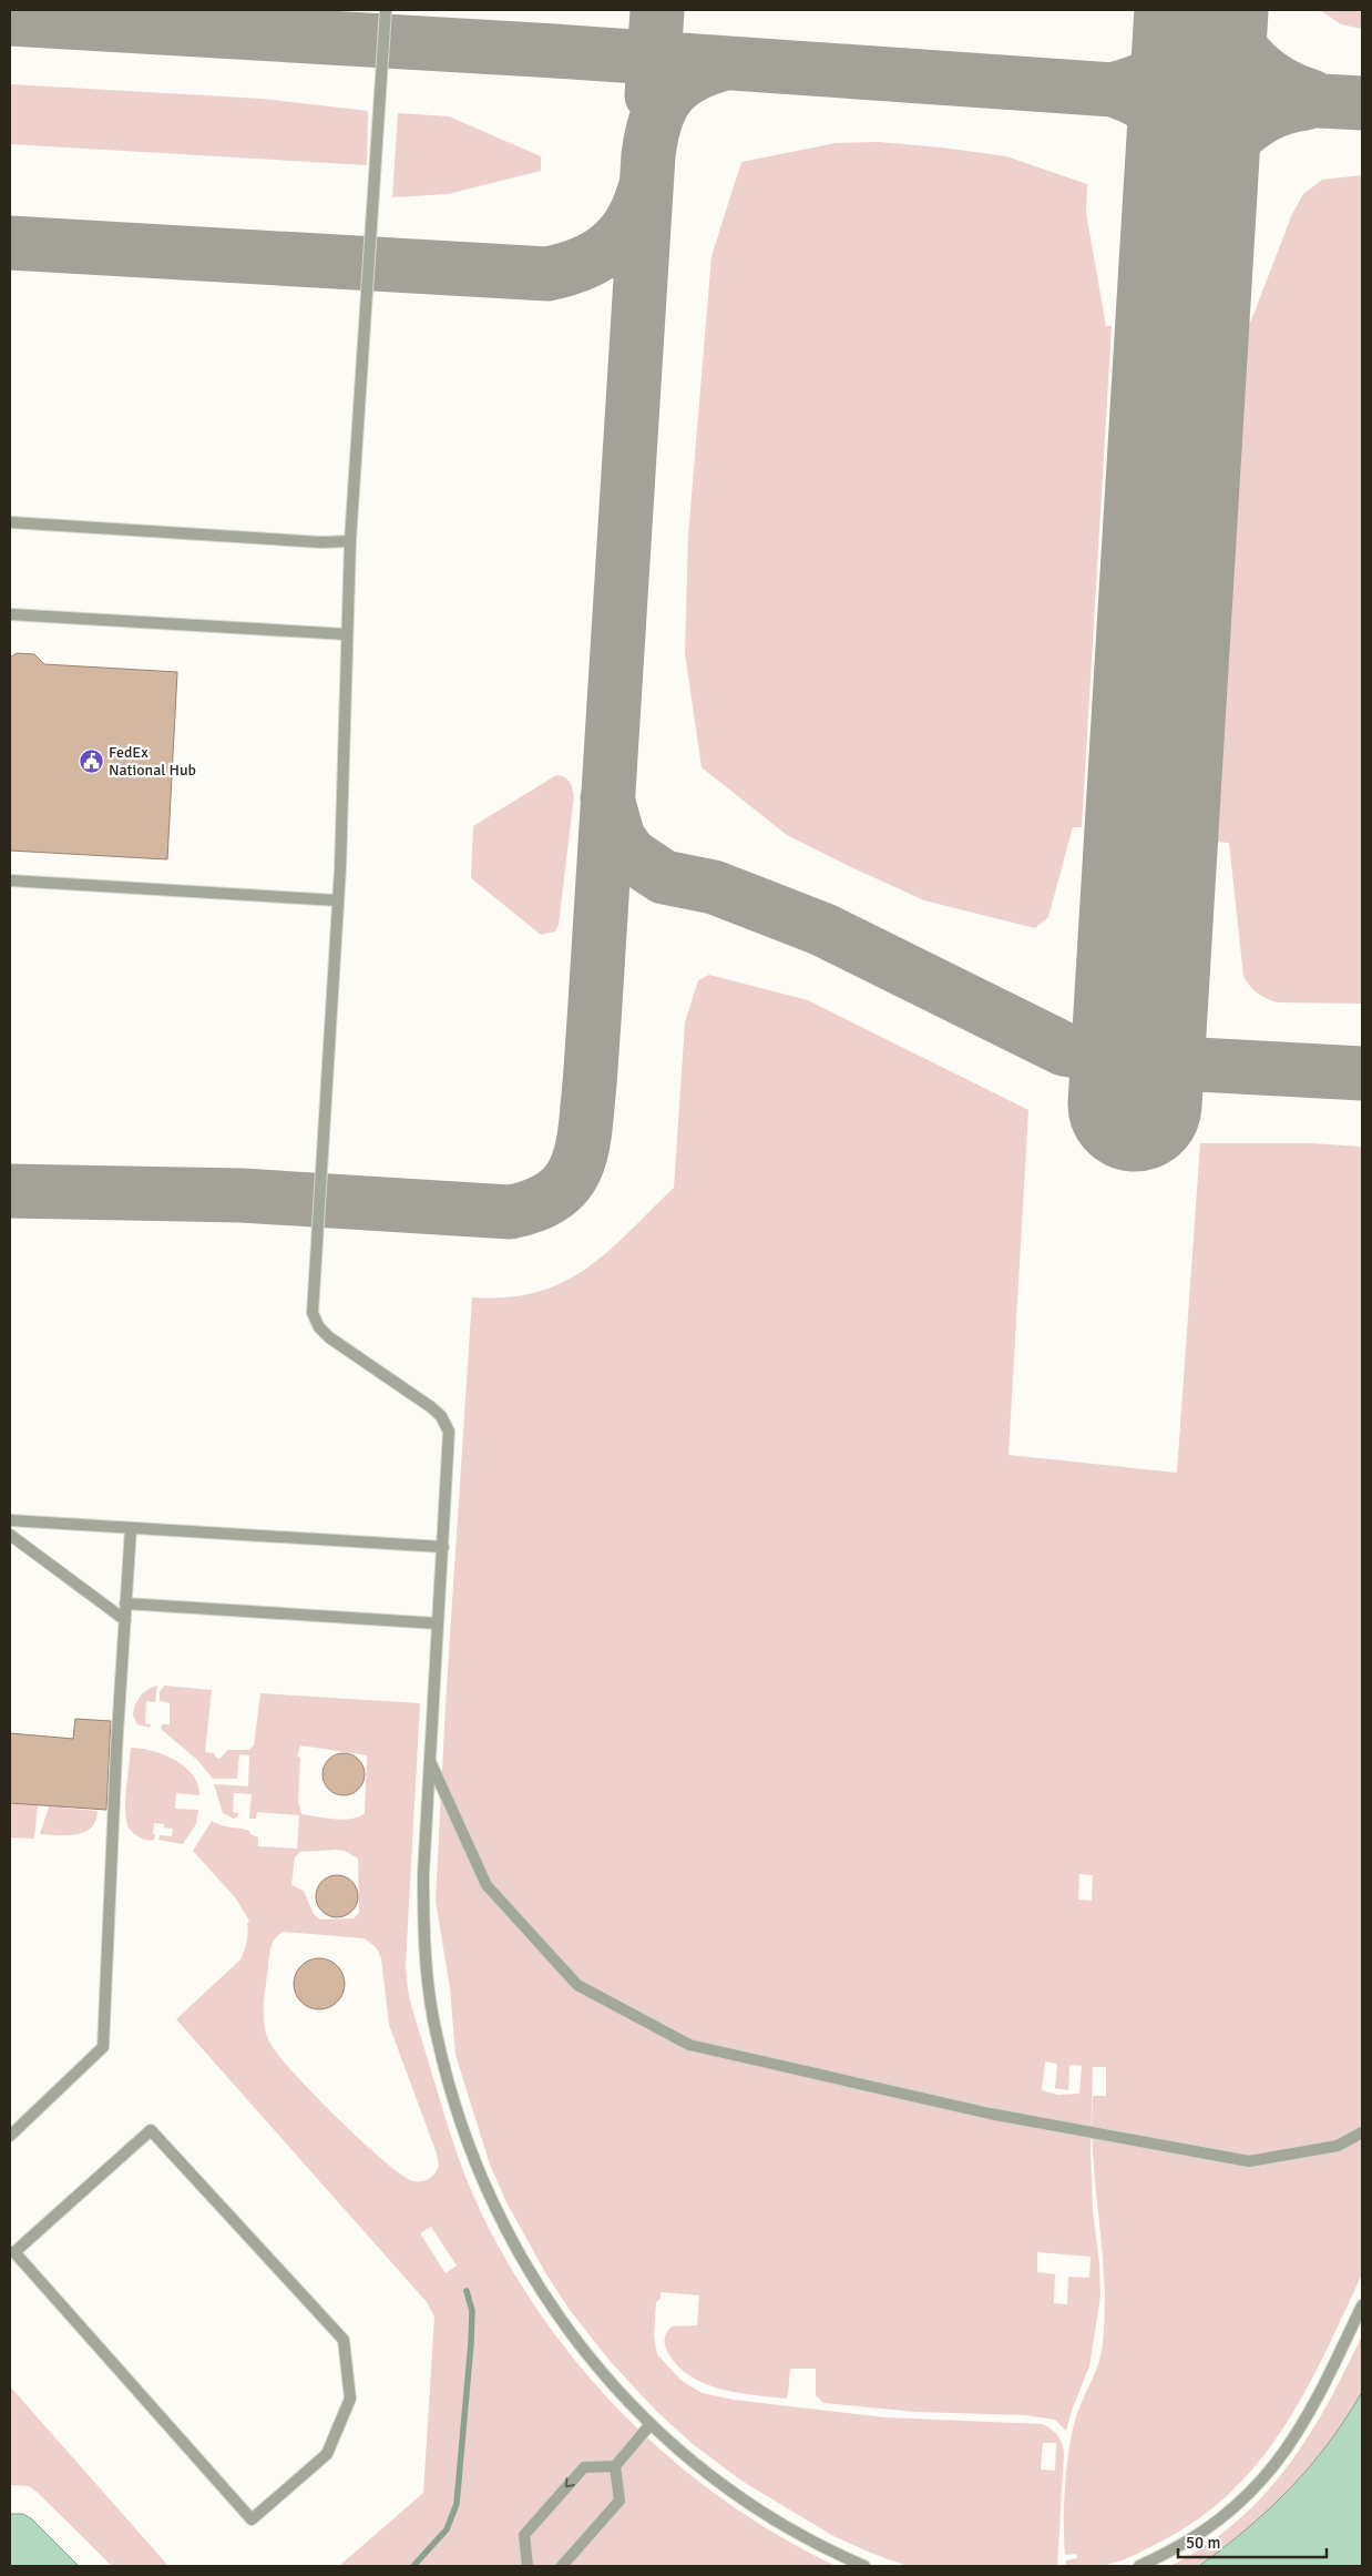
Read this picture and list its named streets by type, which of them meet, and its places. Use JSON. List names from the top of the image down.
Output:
{
  "places": {
    "public building": ["FedEx National Hub"]
  },
  "scale_bar": "50 m"
}
